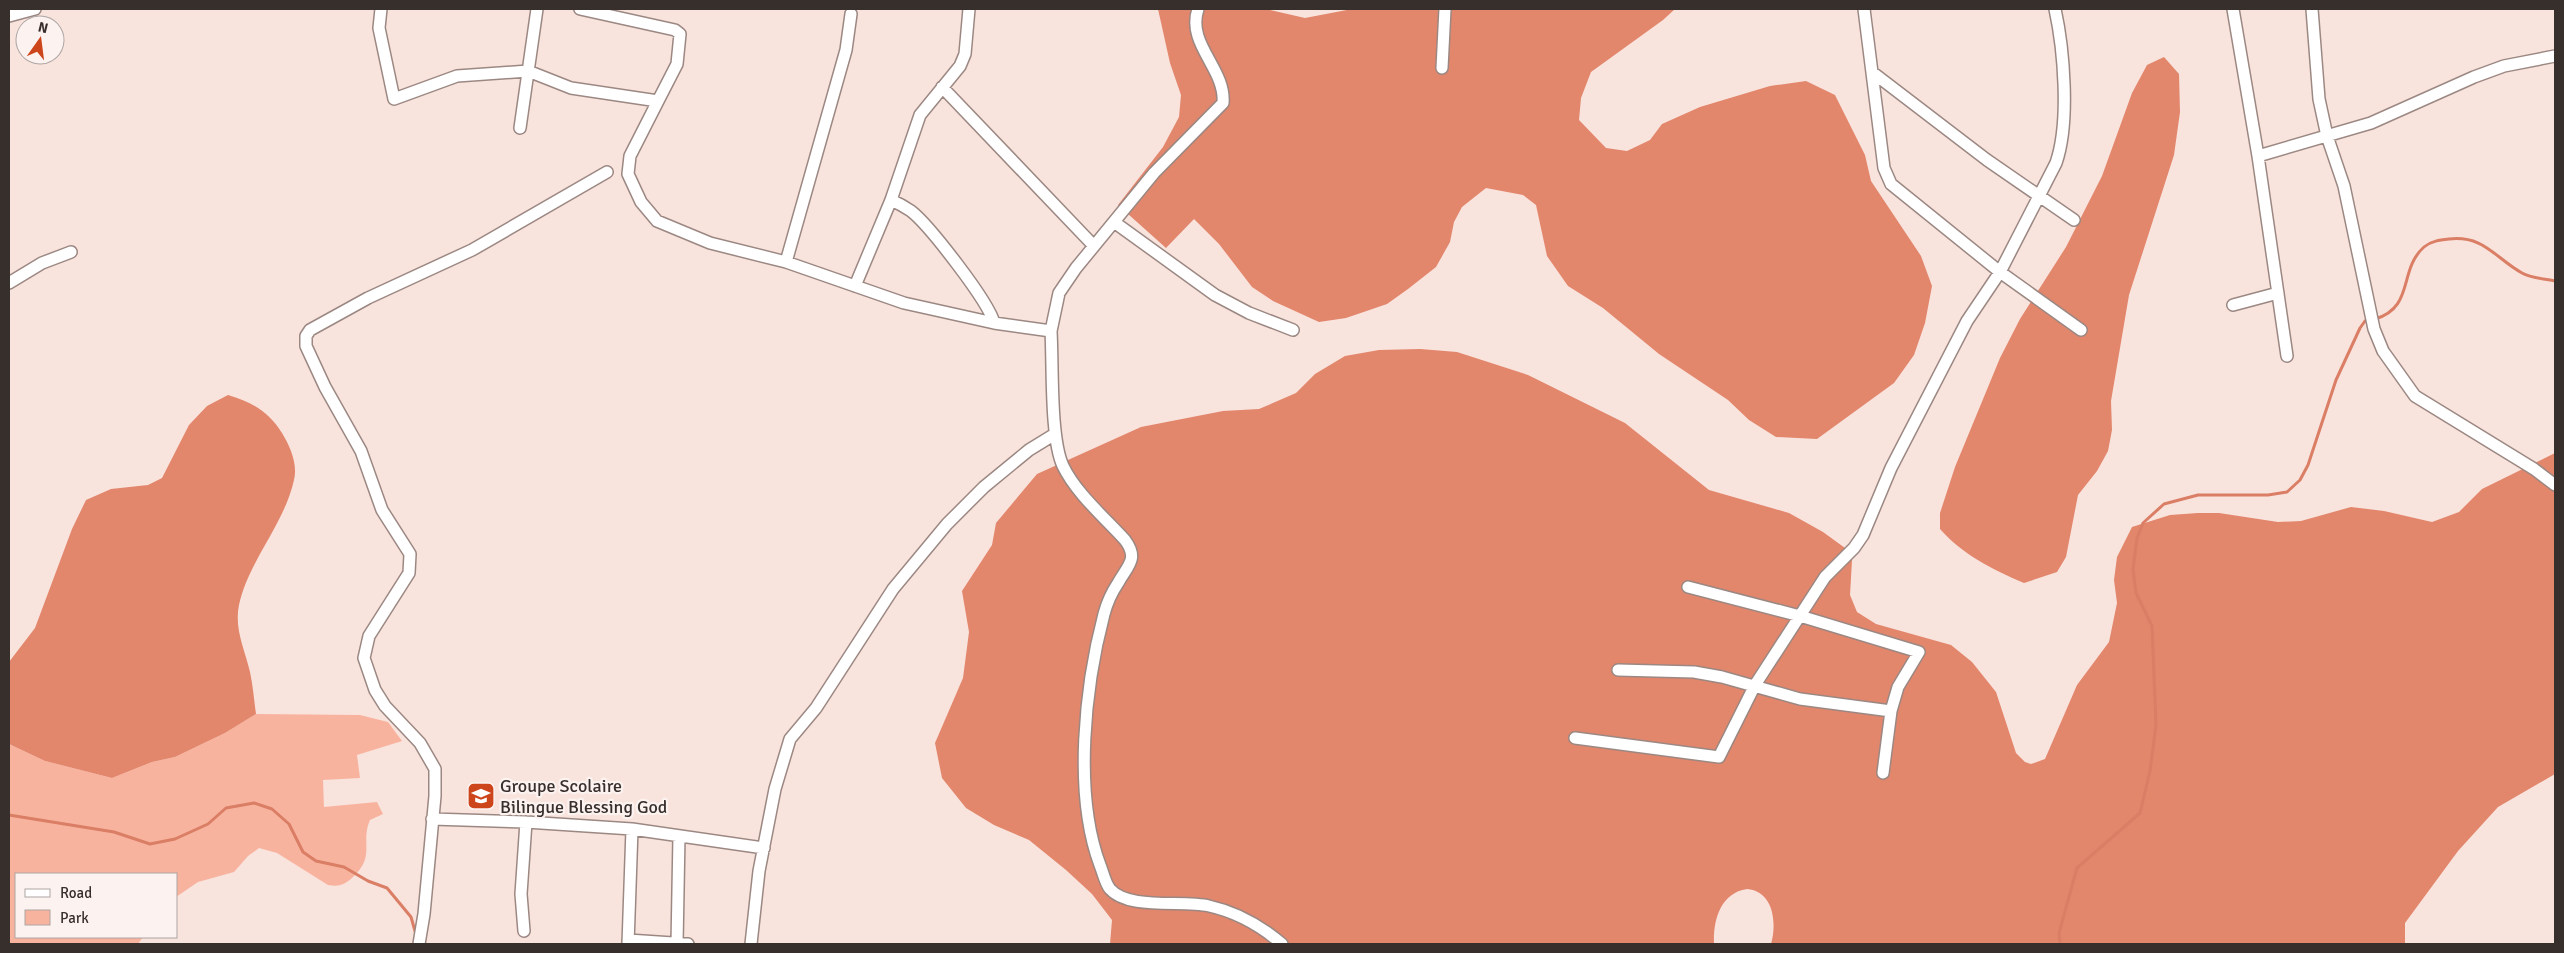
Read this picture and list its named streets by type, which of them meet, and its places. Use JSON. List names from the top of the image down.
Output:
{
  "places": {
    "school or university": ["Groupe Scolaire Bilingue Blessing God"]
  },
  "legend": ["Road", "Park"],
  "north": "top"
}
